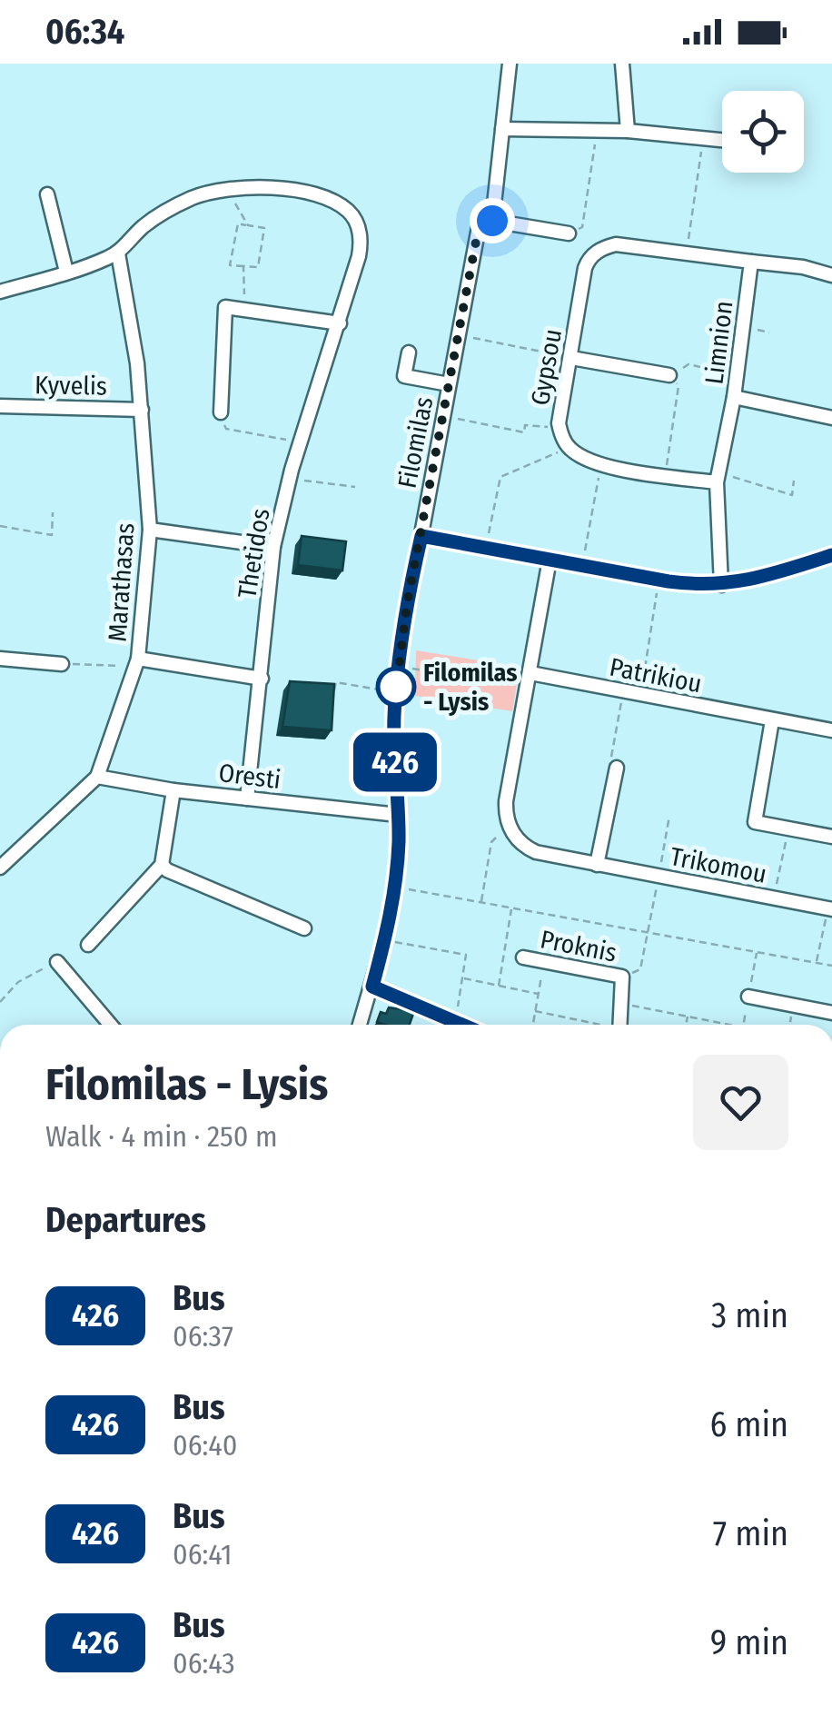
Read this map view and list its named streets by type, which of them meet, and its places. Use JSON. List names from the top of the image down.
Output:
{
  "streets": {
    "street": [
      "Limnion",
      "Gypsou",
      "Kyvelis",
      "Filomilas",
      "Thetidos",
      "Marathasas",
      "Patrikiou",
      "Oresti",
      "Trikomou",
      "Proknis"
    ]
  },
  "crossings": [
    ["Kyvelis", "Marathasas"],
    ["Filomilas", "Oresti"],
    ["Thetidos", "Marathasas"],
    ["Thetidos", "Oresti"],
    ["Marathasas", "Oresti"]
  ],
  "places": ["Filomilas - Lysis"],
  "lines": ["bus line 426"],
  "page": {
    "status": "06:34",
    "on_map": "426",
    "heading": [
      ["Filomilas - Lysis", "Walk · 4 min · 250 m"],
      "Departures"
    ],
    "list": [
      {
        "mark": "426",
        "name": "Bus",
        "note": "06:37",
        "value": "3 min"
      },
      {
        "mark": "426",
        "name": "Bus",
        "note": "06:40",
        "value": "6 min"
      },
      {
        "mark": "426",
        "name": "Bus",
        "note": "06:41",
        "value": "7 min"
      },
      {
        "mark": "426",
        "name": "Bus",
        "note": "06:43",
        "value": "9 min"
      }
    ]
  }
}
